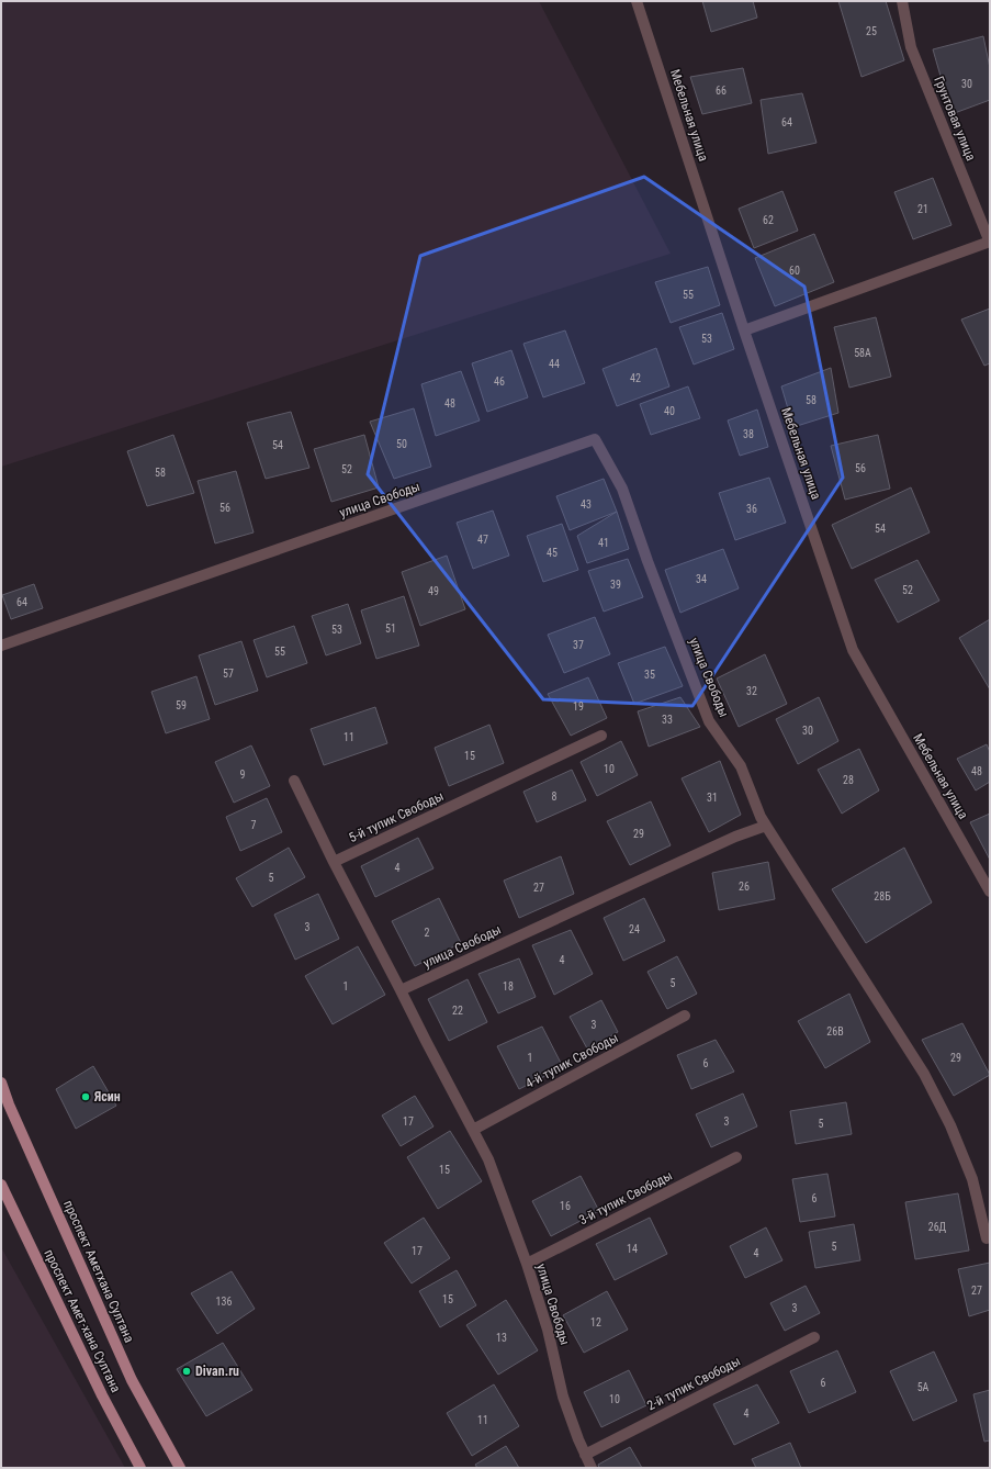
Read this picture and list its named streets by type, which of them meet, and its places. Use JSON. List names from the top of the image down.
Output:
{
  "streets": {
    "main road": ["проспект Аметхана Султана", "проспект Амет-хана Султана"],
    "street": [
      "Мебельная улица",
      "Грунтовая улица",
      "улица Свободы",
      "5-й тупик Свободы",
      "4-й тупик Свободы",
      "3-й тупик Свободы",
      "2-й тупик Свободы"
    ]
  },
  "crossings": [
    ["улица Свободы", "4-й тупик Свободы"],
    ["улица Свободы", "3-й тупик Свободы"],
    ["улица Свободы", "2-й тупик Свободы"]
  ],
  "places": ["Ясин", "Divan.ru"],
  "house_numbers": [
    "25",
    "30",
    "66",
    "64",
    "21",
    "62",
    "60",
    "55",
    "53",
    "58А",
    "44",
    "42",
    "46",
    "58",
    "48",
    "40",
    "38",
    "50",
    "54",
    "56",
    "52",
    "58",
    "43",
    "56",
    "36",
    "54",
    "47",
    "41",
    "45",
    "34",
    "39",
    "52",
    "49",
    "64",
    "51",
    "53",
    "37",
    "55",
    "57",
    "35",
    "32",
    "59",
    "19",
    "33",
    "30",
    "11",
    "15",
    "10",
    "48",
    "9",
    "28",
    "8",
    "31",
    "7",
    "29",
    "4",
    "5",
    "26",
    "27",
    "28Б",
    "3",
    "24",
    "2",
    "4",
    "5",
    "1",
    "18",
    "22",
    "3",
    "26В",
    "1",
    "29",
    "6",
    "17",
    "3",
    "5",
    "15",
    "6",
    "16",
    "26Д",
    "5",
    "14",
    "17",
    "4",
    "27",
    "15",
    "136",
    "3",
    "12",
    "13",
    "6",
    "5А",
    "10",
    "4",
    "11"
  ]
}
